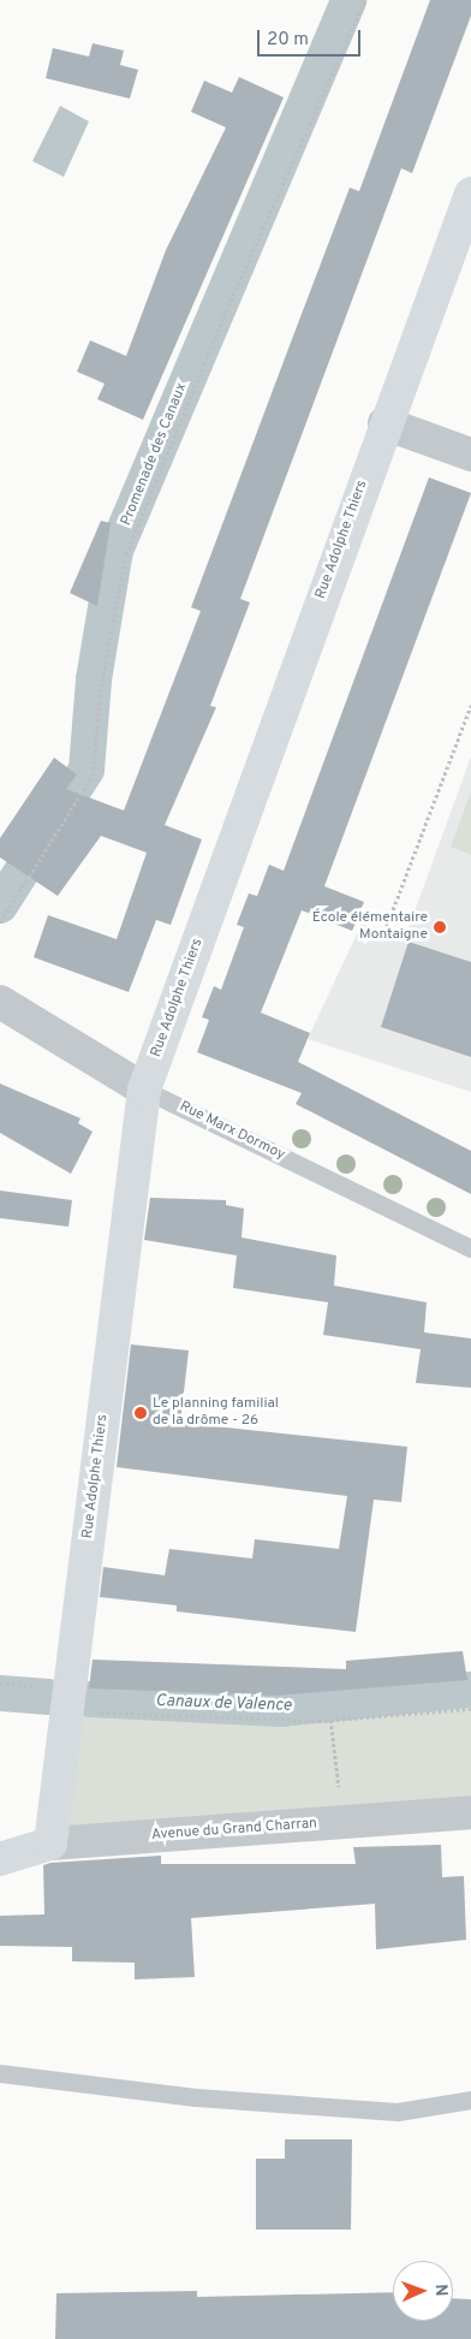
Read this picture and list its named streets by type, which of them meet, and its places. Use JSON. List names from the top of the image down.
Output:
{
  "streets": {
    "street": ["Rue Adolphe Thiers", "Rue Marx Dormoy", "Avenue du Grand Charran"],
    "path": ["Promenade des Canaux"]
  },
  "crossings": [
    ["Rue Adolphe Thiers", "Rue Marx Dormoy"],
    ["Rue Adolphe Thiers", "Avenue du Grand Charran"]
  ],
  "water": ["Canaux de Valence"],
  "places": ["École élémentaire Montaigne", "Le planning familial de la drôme - 26"],
  "scale_bar": "20 m",
  "north": "right"
}
